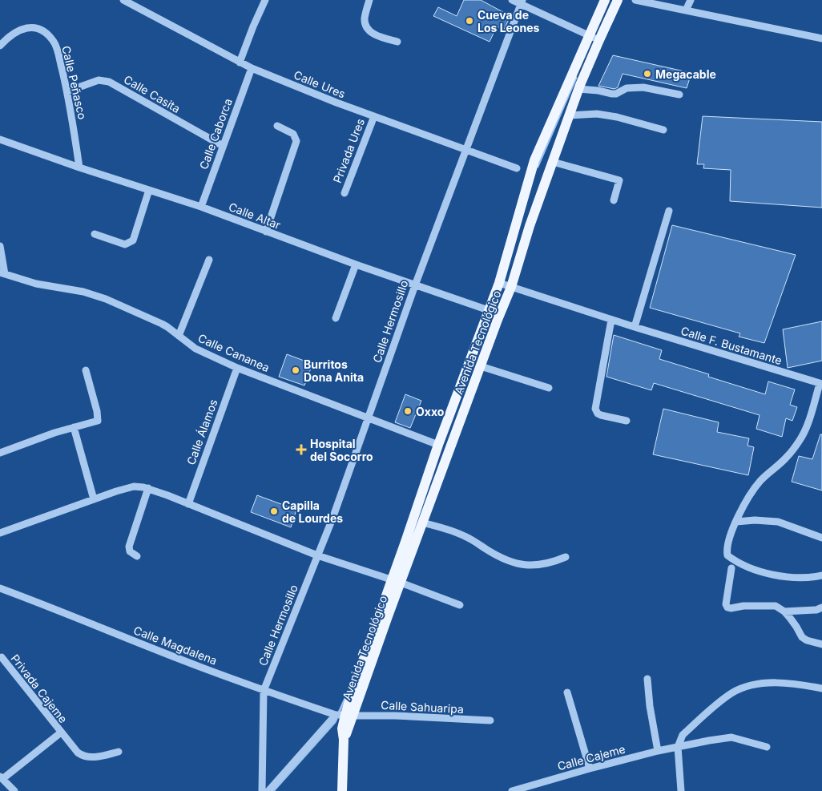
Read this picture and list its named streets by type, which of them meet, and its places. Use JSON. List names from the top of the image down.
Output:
{
  "streets": {
    "main road": ["Avenida Tecnológico"],
    "street": [
      "Calle Peñasco",
      "Calle Ures",
      "Calle Casita",
      "Calle Caborca",
      "Privada Ures",
      "Calle Altar",
      "Calle Hermosillo",
      "Calle F. Bustamante",
      "Calle Cananea",
      "Calle Álamos",
      "Calle Magdalena",
      "Privada Cajeme",
      "Calle Sahuaripa",
      "Calle Cajeme"
    ]
  },
  "crossings": [
    ["Calle Peñasco", "Calle Casita"],
    ["Calle Peñasco", "Calle Altar"],
    ["Calle Ures", "Calle Caborca"],
    ["Calle Ures", "Privada Ures"],
    ["Calle Ures", "Calle Hermosillo"],
    ["Calle Casita", "Calle Caborca"],
    ["Calle Caborca", "Calle Altar"],
    ["Calle Altar", "Calle Hermosillo"],
    ["Calle Altar", "Avenida Tecnológico"],
    ["Calle Hermosillo", "Calle Cananea"],
    ["Calle Hermosillo", "Calle Magdalena"],
    ["Avenida Tecnológico", "Calle F. Bustamante"],
    ["Avenida Tecnológico", "Calle Cananea"],
    ["Avenida Tecnológico", "Calle Magdalena"],
    ["Avenida Tecnológico", "Calle Sahuaripa"],
    ["Calle Cananea", "Calle Álamos"],
    ["Calle Magdalena", "Calle Sahuaripa"]
  ],
  "places": {
    "other": [
      "Cueva de Los Leones",
      "Megacable",
      "Burritos Dona Anita",
      "Oxxo",
      "Capilla de Lourdes"
    ],
    "health": ["Hospital del Socorro"]
  }
}
